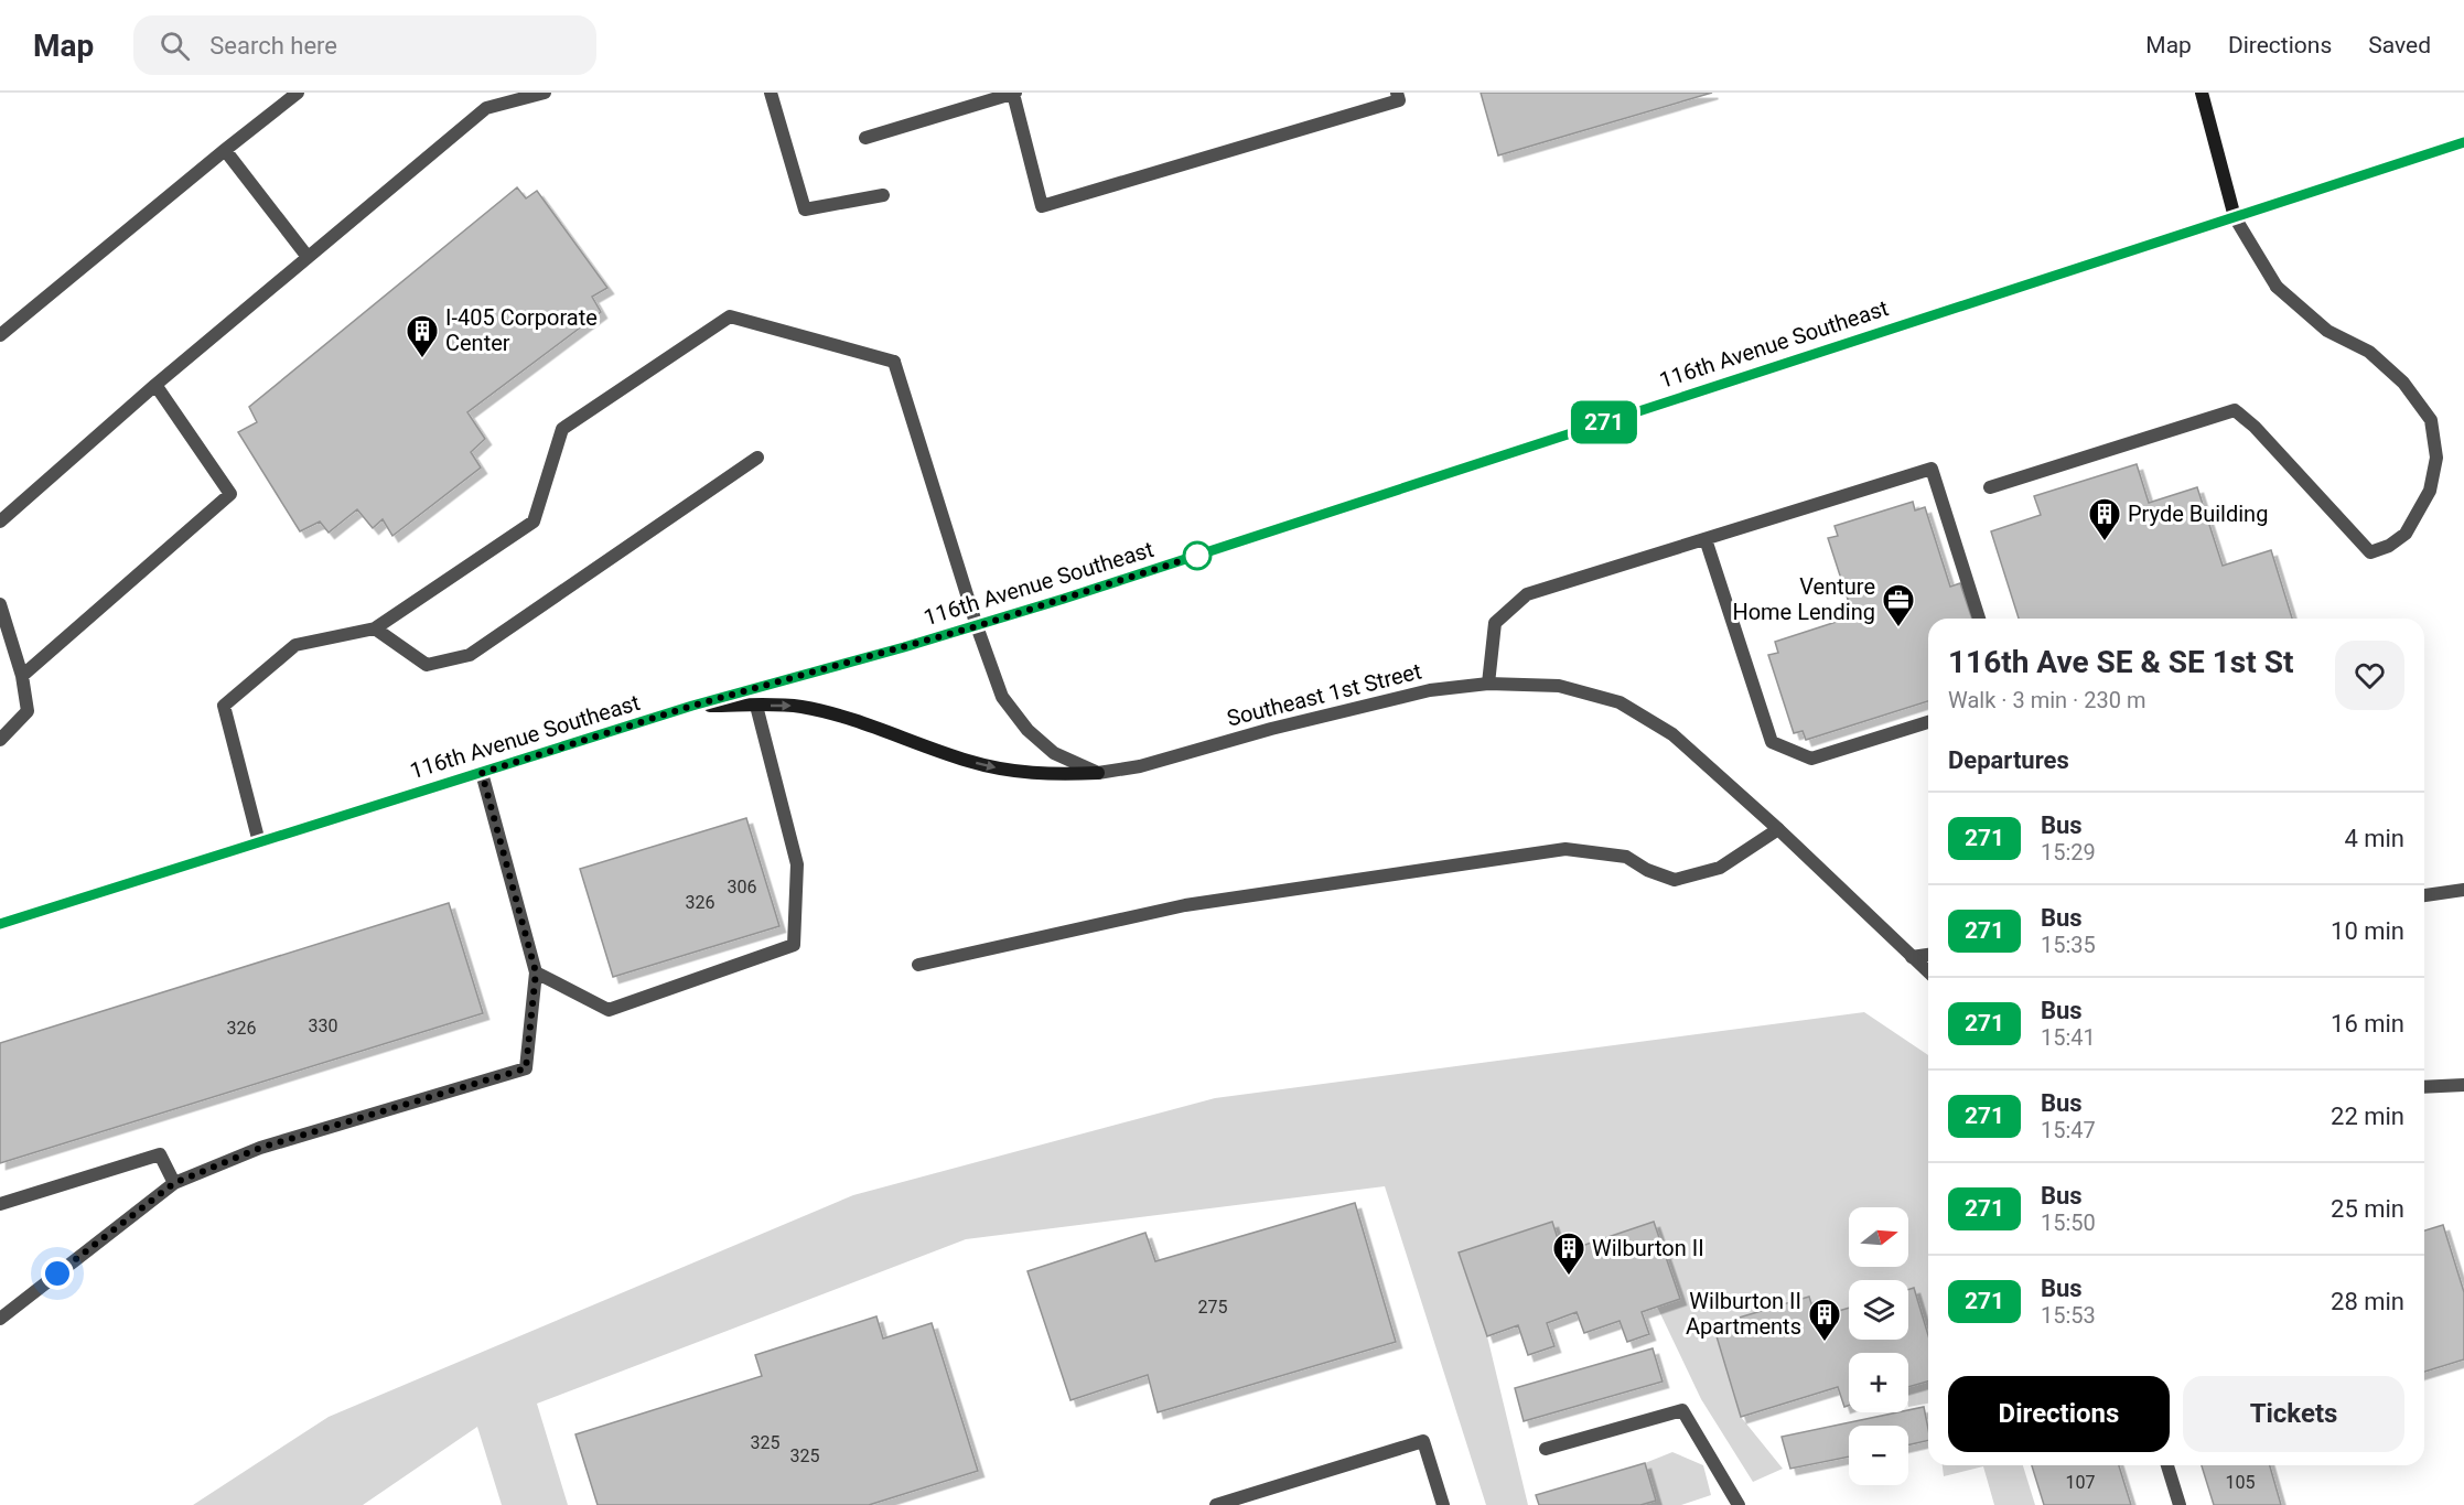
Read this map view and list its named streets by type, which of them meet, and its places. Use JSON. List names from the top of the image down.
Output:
{
  "streets": {
    "main road": ["116th Avenue Southeast"],
    "street": ["Southeast 1st Street"]
  },
  "places": {
    "building": [
      "I-405 Corporate Center",
      "Pryde Building",
      "Wilburton II",
      "Wilburton II Apartments"
    ],
    "office": ["Venture Home Lending"]
  },
  "lines": ["bus line 271"],
  "house_numbers": [
    "306",
    "326",
    "330",
    "326",
    "275",
    "325",
    "325",
    "107",
    "105"
  ],
  "north": "right",
  "page": {
    "header": "Map",
    "search": "Search here",
    "nav": ["Map", "Directions", "Saved"],
    "on_map": "271",
    "heading": [
      ["116th Ave SE & SE 1st St", "Walk · 3 min · 230 m"],
      "Departures"
    ],
    "list": [
      {
        "mark": "271",
        "name": "Bus",
        "note": "15:29",
        "value": "4 min"
      },
      {
        "mark": "271",
        "name": "Bus",
        "note": "15:35",
        "value": "10 min"
      },
      {
        "mark": "271",
        "name": "Bus",
        "note": "15:41",
        "value": "16 min"
      },
      {
        "mark": "271",
        "name": "Bus",
        "note": "15:47",
        "value": "22 min"
      },
      {
        "mark": "271",
        "name": "Bus",
        "note": "15:50",
        "value": "25 min"
      },
      {
        "mark": "271",
        "name": "Bus",
        "note": "15:53",
        "value": "28 min"
      }
    ],
    "map_buttons": ["+", "−"],
    "buttons": ["Directions", "Tickets"]
  }
}
